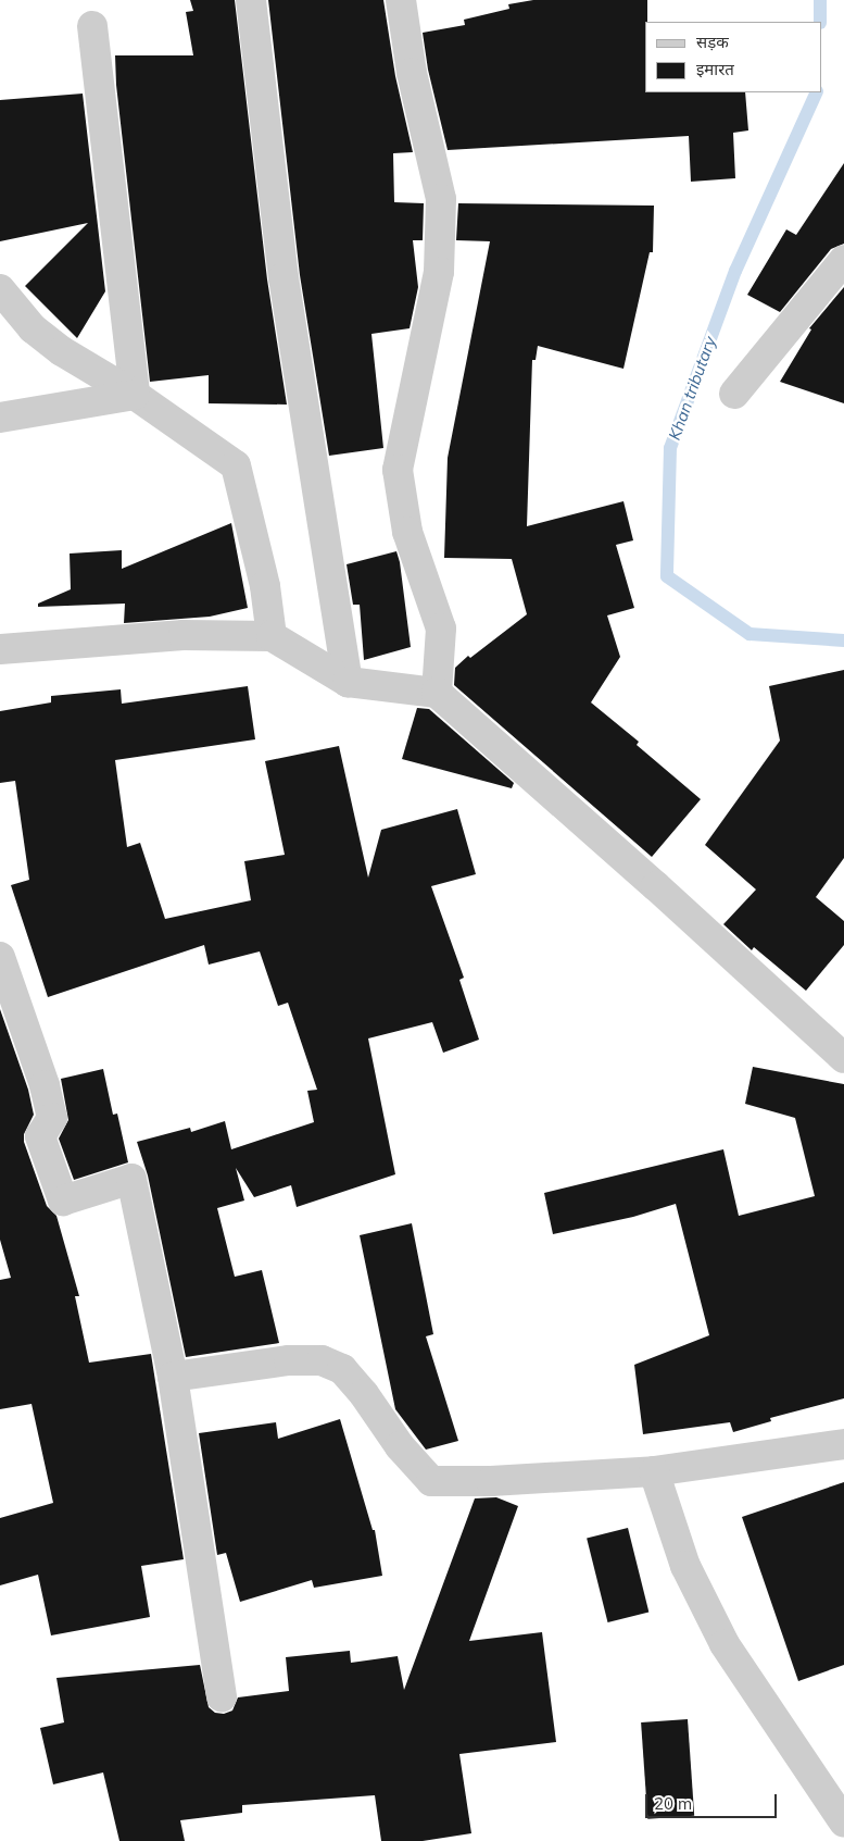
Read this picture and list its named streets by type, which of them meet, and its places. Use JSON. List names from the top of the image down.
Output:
{
  "water": ["Khan tributary"],
  "legend": ["सड़क", "इमारत"],
  "scale_bar": "20 m"
}
